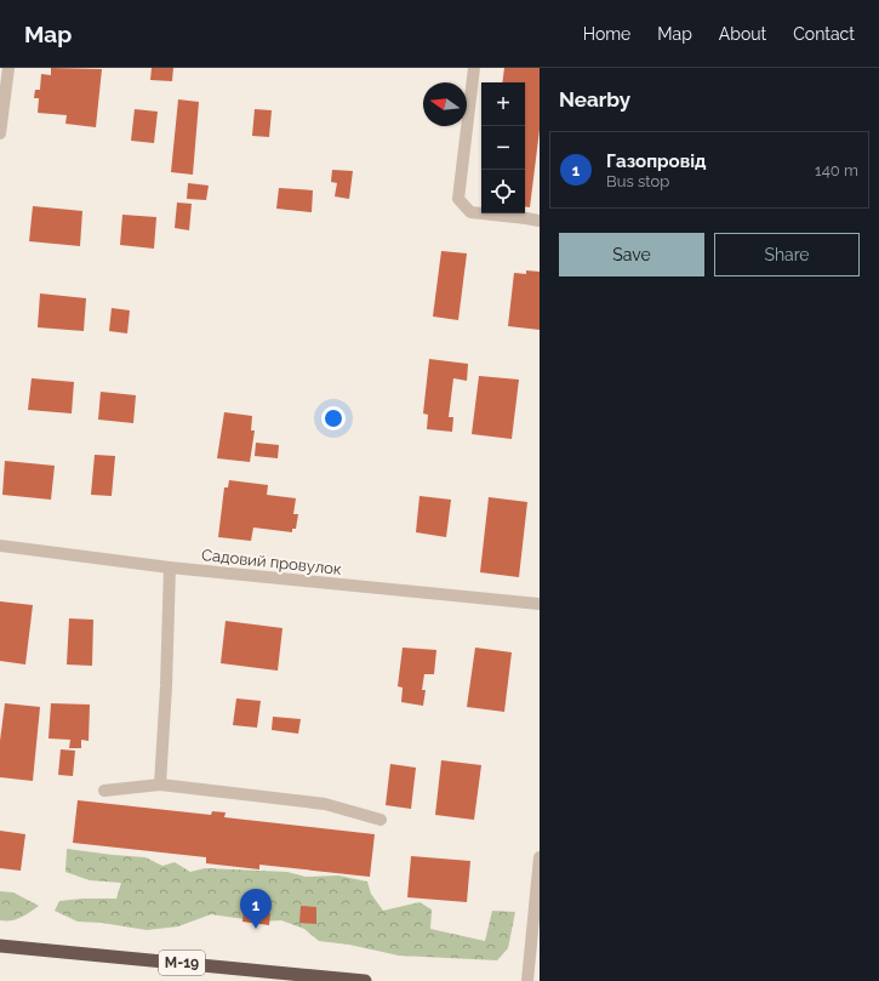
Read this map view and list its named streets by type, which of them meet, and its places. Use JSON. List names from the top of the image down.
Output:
{
  "streets": {
    "highway": ["М-19"],
    "street": ["Садовий провулок"]
  },
  "north": "left",
  "page": {
    "header": "Map",
    "nav": [
      "Home",
      "Map",
      "About",
      "Contact"
    ],
    "heading": "Nearby",
    "map_buttons": ["+", "−"],
    "list": [
      {
        "mark": "1",
        "name": "Газопровід",
        "note": "Bus stop",
        "value": "140 m"
      }
    ],
    "buttons": ["Save", "Share"],
    "pins": "1"
  }
}
